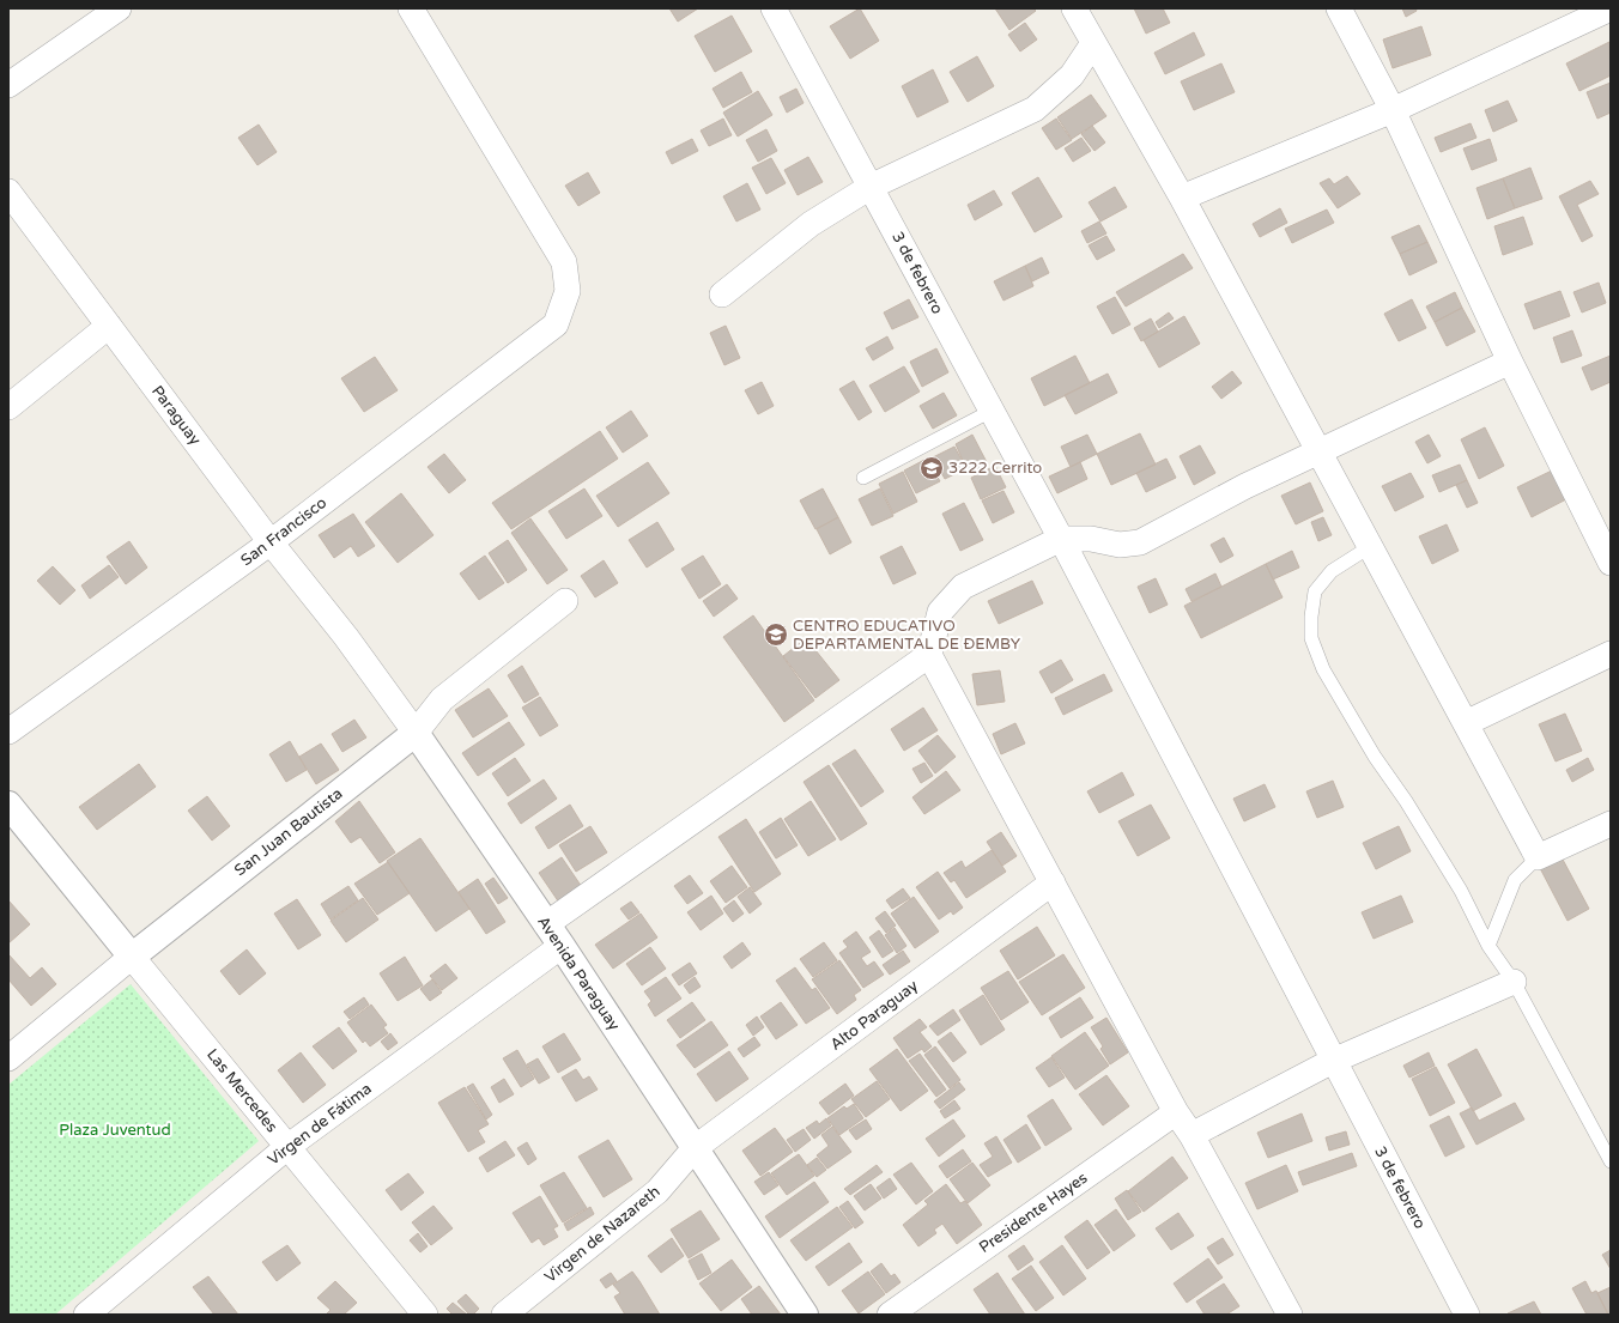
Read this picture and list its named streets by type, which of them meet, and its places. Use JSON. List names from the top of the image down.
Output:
{
  "streets": {
    "street": [
      "3 de febrero",
      "Paraguay",
      "San Francisco",
      "San Juan Bautista",
      "Avenida Paraguay",
      "Alto Paraguay",
      "Las Mercedes",
      "Virgen de Fátima",
      "Presidente Hayes",
      "Virgen de Nazareth"
    ]
  },
  "crossings": [
    ["Paraguay", "San Francisco"],
    ["Paraguay", "Avenida Paraguay"],
    ["San Juan Bautista", "Avenida Paraguay"],
    ["San Juan Bautista", "Las Mercedes"],
    ["Avenida Paraguay", "Alto Paraguay"],
    ["Avenida Paraguay", "Virgen de Fátima"],
    ["Avenida Paraguay", "Virgen de Nazareth"],
    ["Alto Paraguay", "Virgen de Nazareth"],
    ["Las Mercedes", "Virgen de Fátima"]
  ],
  "parks": ["Plaza Juventud"],
  "places": {
    "school or university": ["3222 Cerrito", "CENTRO EDUCATIVO DEPARTAMENTAL DE ÐEMBY"]
  }
}
